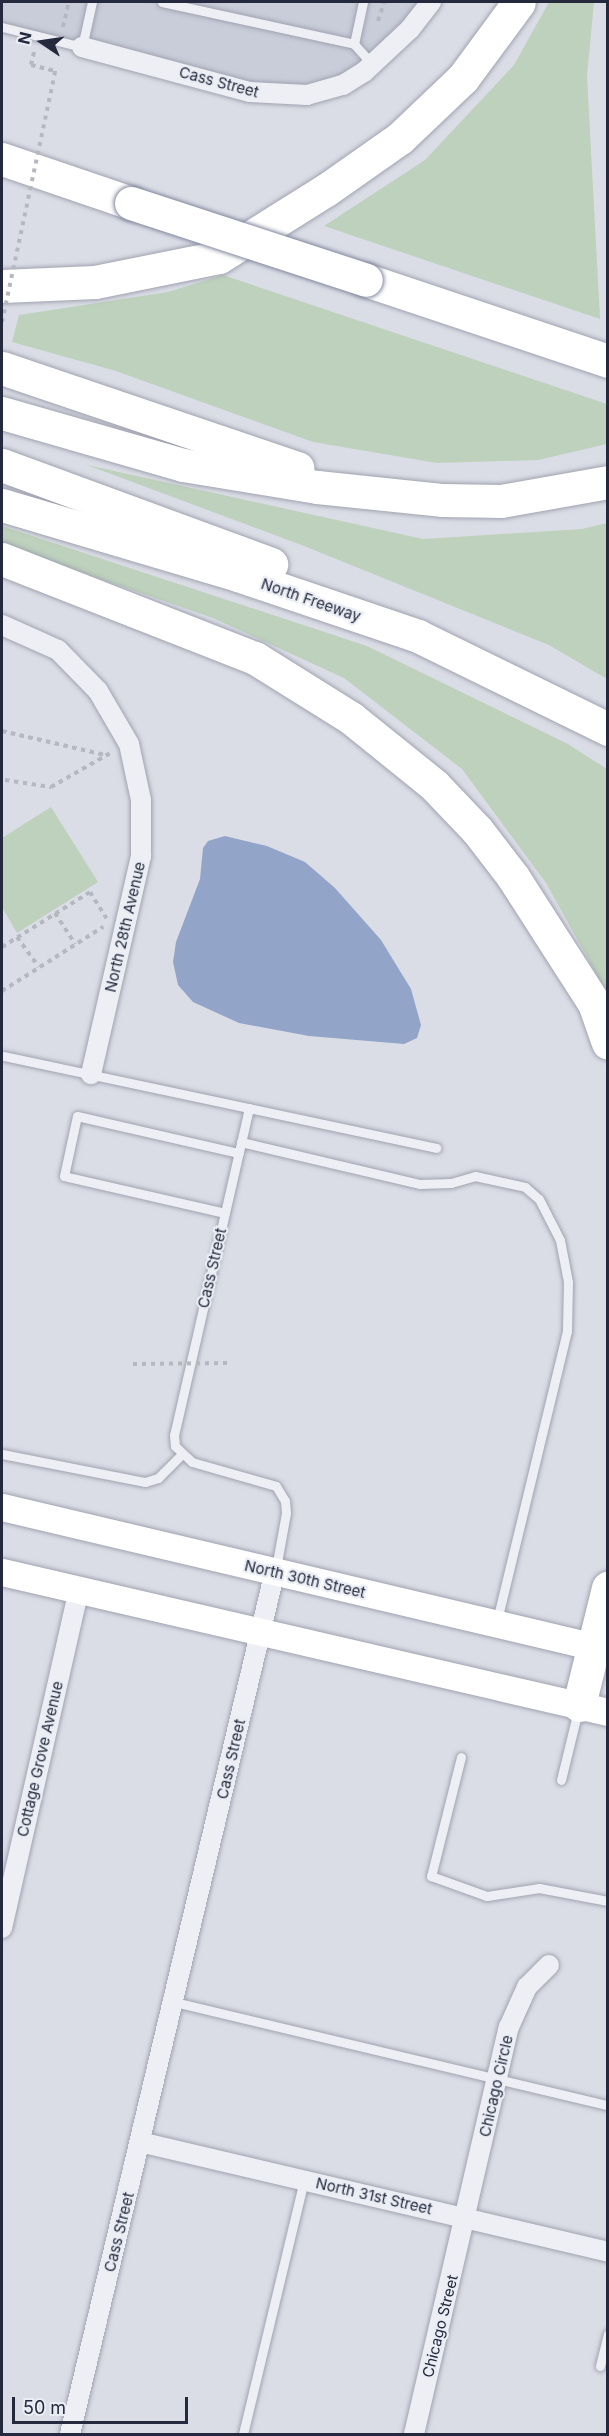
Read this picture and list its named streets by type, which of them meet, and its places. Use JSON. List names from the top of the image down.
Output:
{
  "streets": {
    "highway": ["North Freeway"],
    "main road": ["North 30th Street"],
    "street": [
      "Cass Street",
      "North 28th Avenue",
      "Cottage Grove Avenue",
      "Chicago Circle",
      "North 31st Street",
      "Chicago Street"
    ]
  },
  "crossings": [
    ["Cass Street", "North 30th Street"],
    ["Cass Street", "North 31st Street"],
    ["Chicago Circle", "North 31st Street"],
    ["Chicago Circle", "Chicago Street"],
    ["North 31st Street", "Chicago Street"]
  ],
  "scale_bar": "50 m",
  "north": "left"
}
